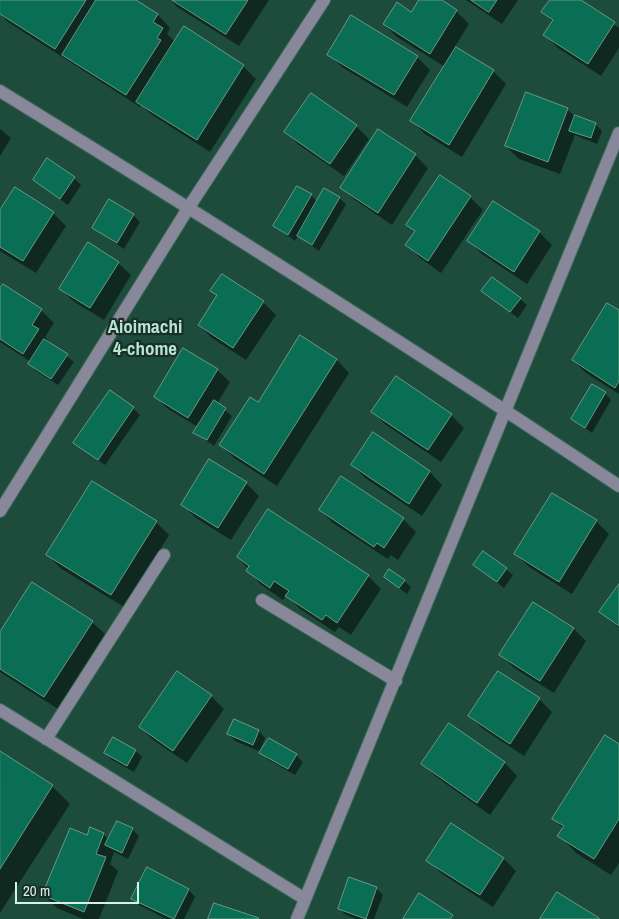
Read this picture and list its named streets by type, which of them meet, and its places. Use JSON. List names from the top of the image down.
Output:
{
  "districts": ["Aioimachi 4-chome"],
  "scale_bar": "20 m"
}
